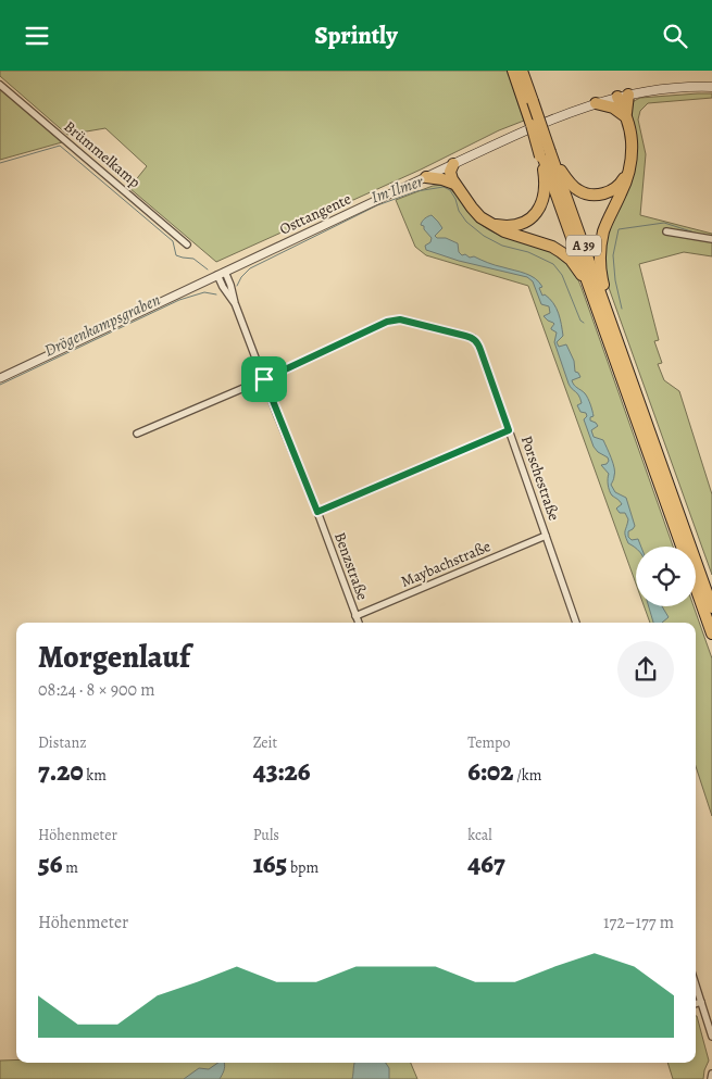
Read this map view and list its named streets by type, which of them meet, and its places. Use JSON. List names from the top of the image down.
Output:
{
  "streets": {
    "highway": ["A 39"],
    "main road": ["Osttangente"],
    "street": [
      "Brümmelkamp",
      "Porschestraße",
      "Maybachstraße",
      "Benzstraße"
    ]
  },
  "crossings": [
    ["Osttangente", "Benzstraße"],
    ["Porschestraße", "Maybachstraße"],
    ["Porschestraße", "Benzstraße"],
    ["Maybachstraße", "Benzstraße"]
  ],
  "water": ["Im Ilmer", "Drögenkampsgraben"],
  "page": {
    "header": "Sprintly",
    "heading": ["Morgenlauf", "08:24 · 8 × 900 m"],
    "stats": [
      ["Distanz", "7.20 km"],
      ["Zeit", "43:26"],
      ["Tempo", "6:02 /km"],
      ["Höhenmeter", "56 m"],
      ["Puls", "165 bpm"],
      ["kcal", "467"]
    ],
    "chart": ["Höhenmeter", "172–177 m"]
  }
}
